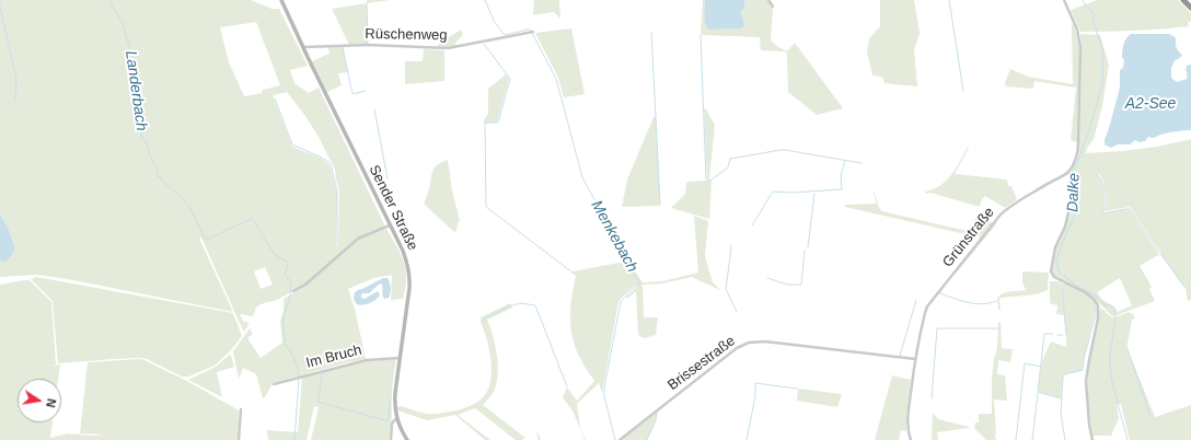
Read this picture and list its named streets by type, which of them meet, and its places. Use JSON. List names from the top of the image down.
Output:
{
  "streets": {
    "main road": ["Sender Straße"],
    "street": [
      "Rüschenweg",
      "Grünstraße",
      "Im Bruch",
      "Brissestraße"
    ]
  },
  "crossings": [
    ["Rüschenweg", "Sender Straße"],
    ["Sender Straße", "Im Bruch"],
    ["Grünstraße", "Brissestraße"]
  ],
  "water": [
    "Landerbach",
    "A2-See",
    "Dalke",
    "Menkebach"
  ],
  "north": "right"
}
